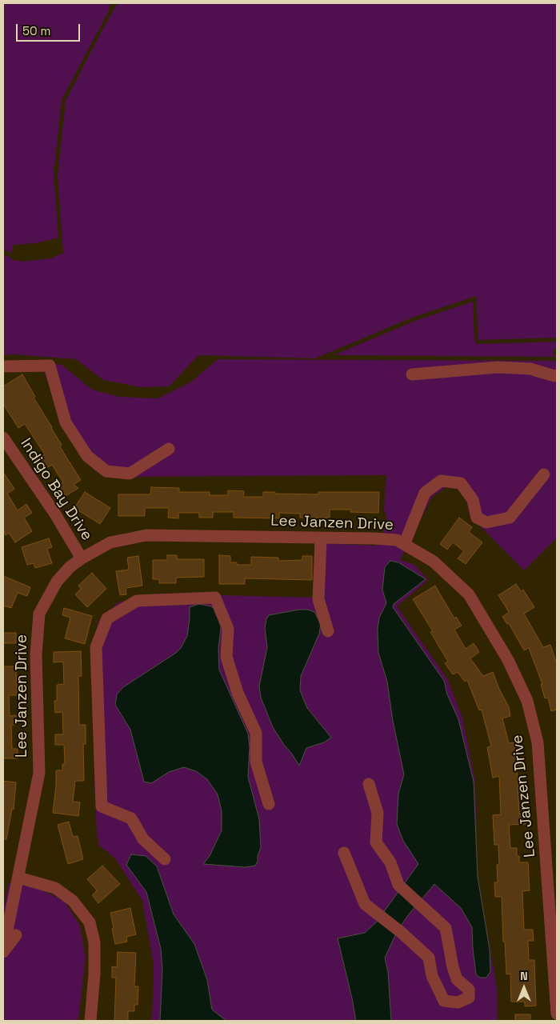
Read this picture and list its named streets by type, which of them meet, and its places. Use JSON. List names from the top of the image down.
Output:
{
  "streets": {
    "street": ["Indigo Bay Drive", "Lee Janzen Drive"]
  },
  "crossings": [
    ["Indigo Bay Drive", "Lee Janzen Drive"]
  ],
  "scale_bar": "50 m",
  "north": "top"
}
